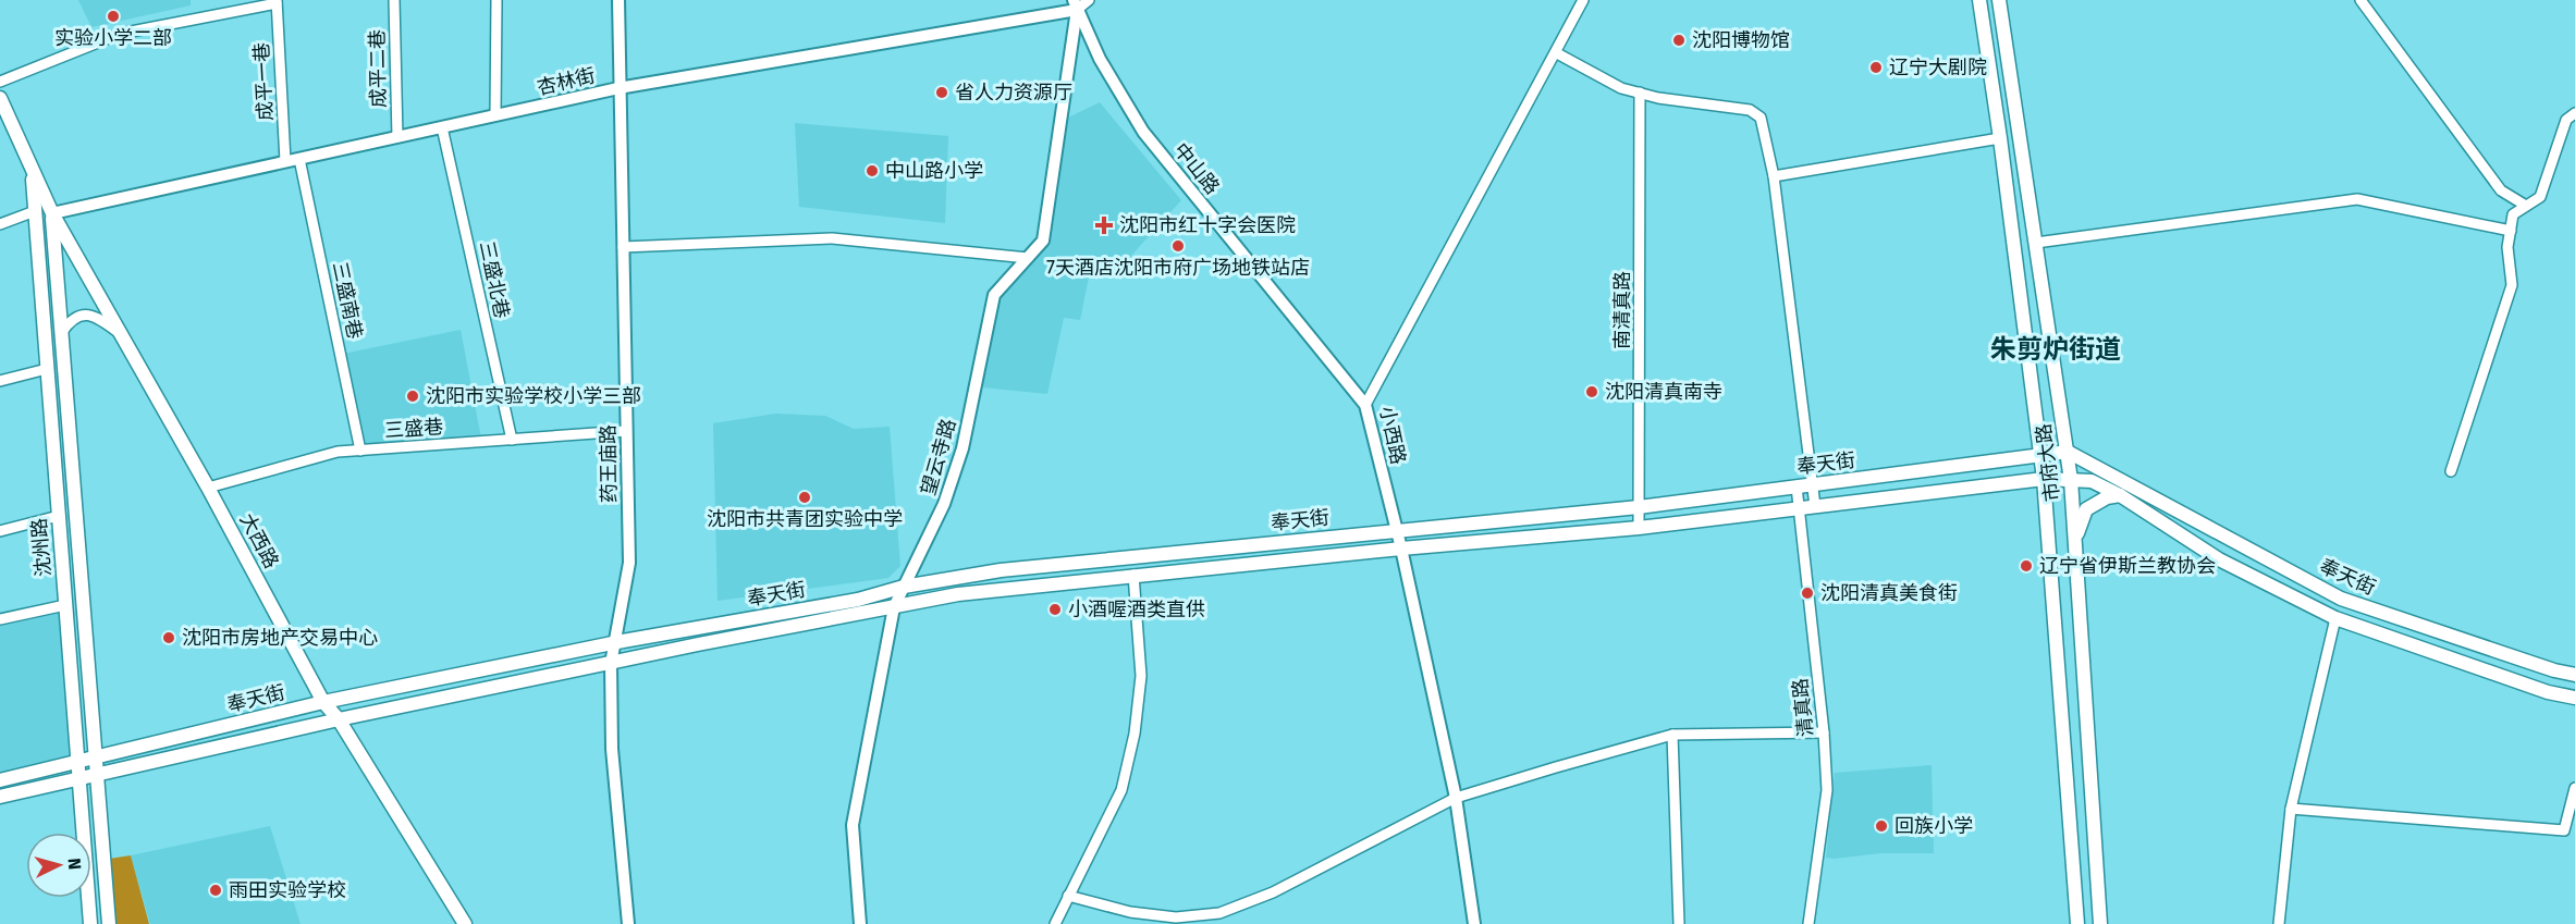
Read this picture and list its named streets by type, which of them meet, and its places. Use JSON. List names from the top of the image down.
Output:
{
  "streets": {
    "main road": [
      "市府大路",
      "奉天街",
      "大西路",
      "沈州路"
    ],
    "street": [
      "成平二巷",
      "成平一巷",
      "杏林街",
      "中山路",
      "三盛北巷",
      "三盛南巷",
      "南清真路",
      "三盛巷",
      "小西路",
      "望云寺路",
      "药王庙路",
      "清真路"
    ]
  },
  "crossings": [
    ["成平二巷", "杏林街"],
    ["成平一巷", "杏林街"],
    ["杏林街", "中山路"],
    ["杏林街", "三盛北巷"],
    ["杏林街", "三盛南巷"],
    ["杏林街", "望云寺路"],
    ["杏林街", "药王庙路"],
    ["杏林街", "大西路"],
    ["杏林街", "沈州路"],
    ["中山路", "小西路"],
    ["中山路", "望云寺路"],
    ["三盛北巷", "三盛巷"],
    ["三盛南巷", "三盛巷"],
    ["南清真路", "奉天街"],
    ["三盛巷", "药王庙路"],
    ["三盛巷", "大西路"],
    ["小西路", "奉天街"],
    ["望云寺路", "奉天街"],
    ["市府大路", "奉天街"],
    ["药王庙路", "奉天街"],
    ["奉天街", "大西路"],
    ["奉天街", "沈州路"],
    ["奉天街", "清真路"],
    ["大西路", "沈州路"]
  ],
  "districts": ["朱剪炉街道"],
  "places": {
    "other": [
      "实验小学二部",
      "沈阳博物馆",
      "辽宁大剧院",
      "省人力资源厅",
      "中山路小学",
      "7天酒店沈阳市府广场地铁站店",
      "沈阳清真南寺",
      "沈阳市实验学校小学三部",
      "沈阳市共青团实验中学",
      "辽宁省伊斯兰教协会",
      "沈阳清真美食街",
      "小酒喔酒类直供",
      "沈阳市房地产交易中心",
      "回族小学",
      "雨田实验学校"
    ],
    "health": ["沈阳市红十字会医院"]
  },
  "north": "right"
}
